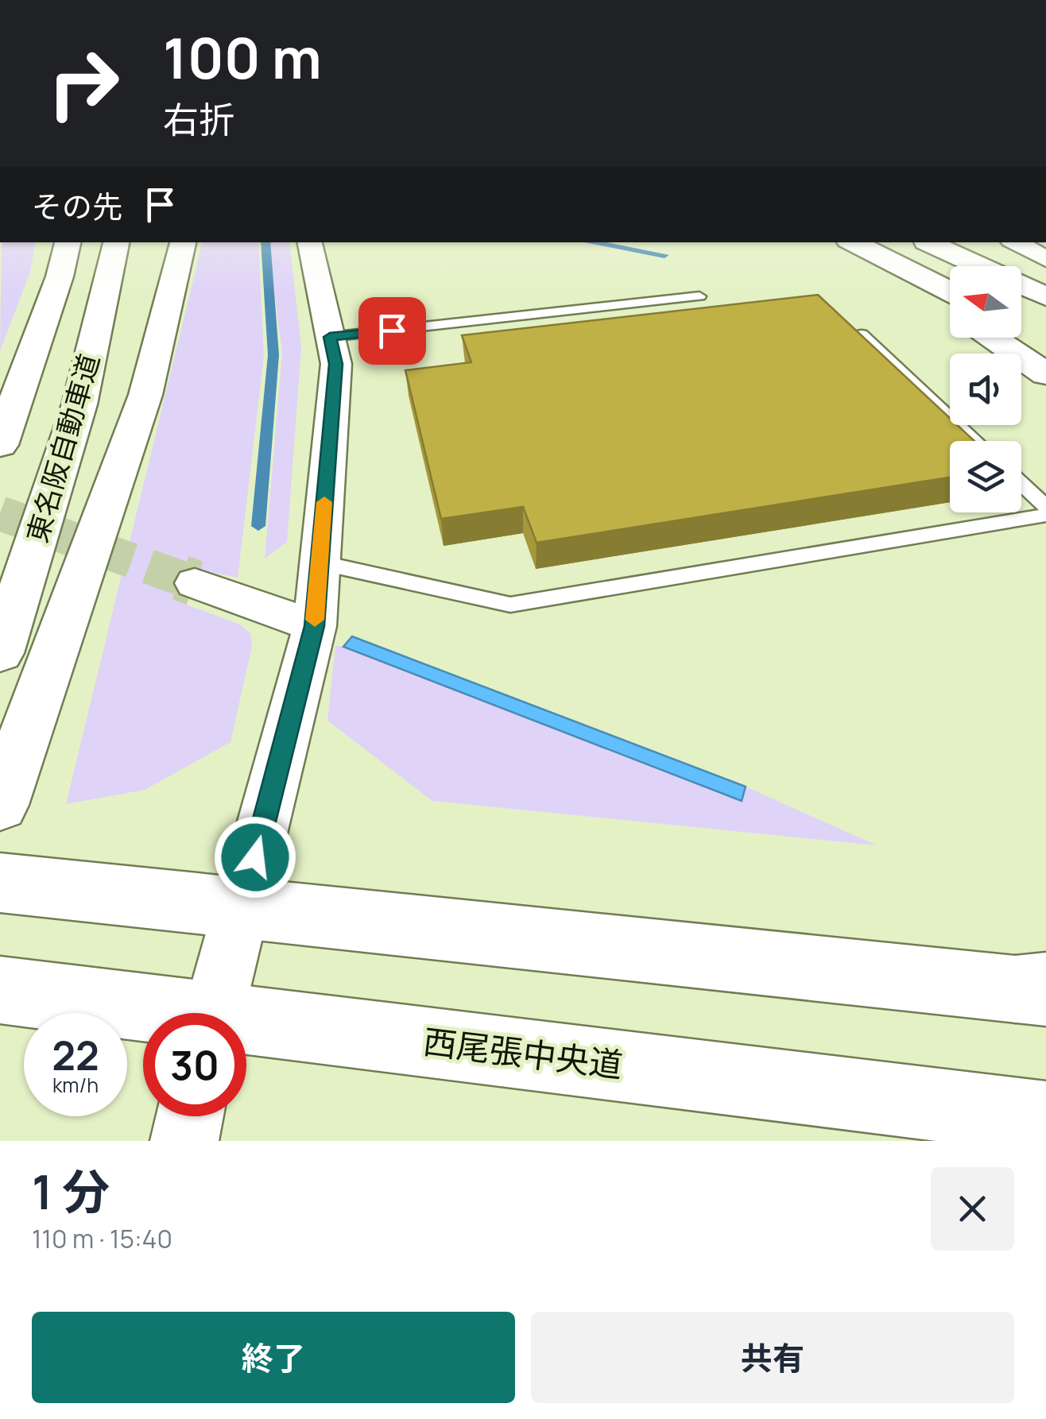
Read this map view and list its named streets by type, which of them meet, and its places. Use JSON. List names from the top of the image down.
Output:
{
  "streets": {
    "main road": ["東名阪自動車道", "西尾張中央道"]
  },
  "north": "left",
  "page": {
    "turn": ["100 m", "右折"],
    "then": "その先",
    "speed": "22 km/h",
    "limit": "30",
    "heading": ["1 分", "110 m · 15:40"],
    "buttons": ["終了", "共有"]
  }
}
